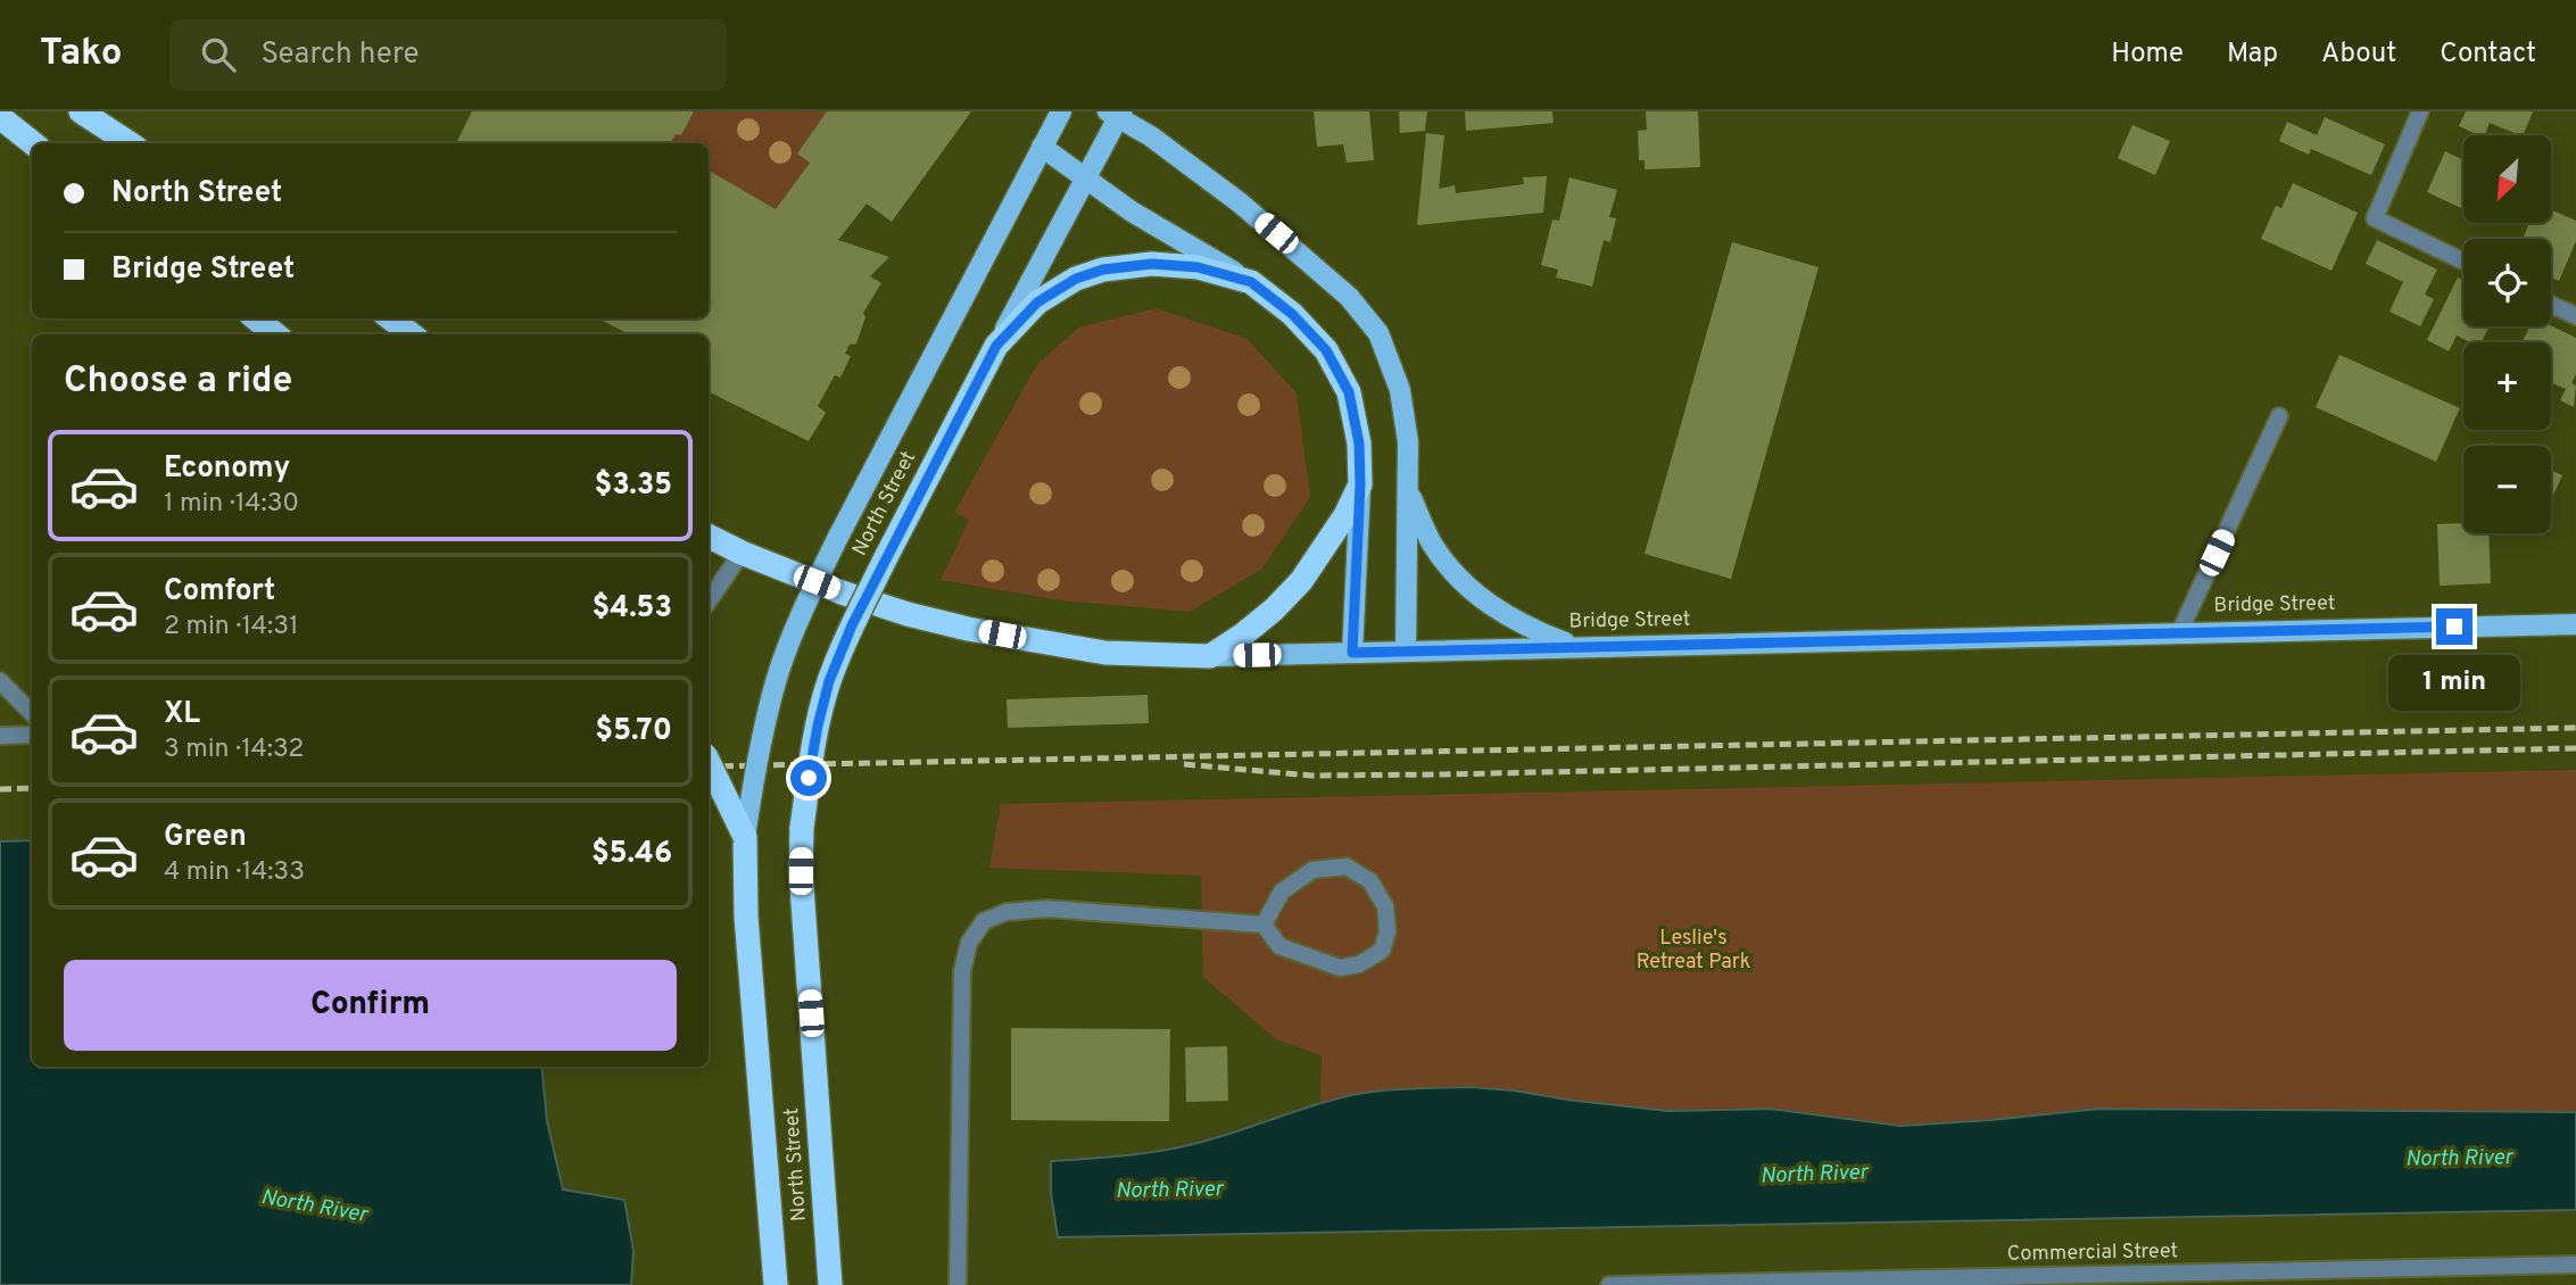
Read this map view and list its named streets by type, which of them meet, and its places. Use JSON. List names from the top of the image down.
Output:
{
  "streets": {
    "highway": ["North Street", "Bridge Street"],
    "street": ["Commercial Street"]
  },
  "water": ["North River"],
  "parks": ["Leslie's Retreat Park"],
  "north": "bottom left",
  "page": {
    "header": "Tako",
    "search": "Search here",
    "nav": [
      "Home",
      "Map",
      "About",
      "Contact"
    ],
    "map_buttons": ["+", "−"],
    "banner": ["North Street", "Bridge Street"],
    "heading": "Choose a ride",
    "list": [
      {
        "name": "Economy",
        "note": "1 min · 14:30",
        "value": "$3.35"
      },
      {
        "name": "Comfort",
        "note": "2 min · 14:31",
        "value": "$4.53"
      },
      {
        "name": "XL",
        "note": "3 min · 14:32",
        "value": "$5.70"
      },
      {
        "name": "Green",
        "note": "4 min · 14:33",
        "value": "$5.46"
      }
    ],
    "bubble": "1 min",
    "buttons": "Confirm"
  }
}
